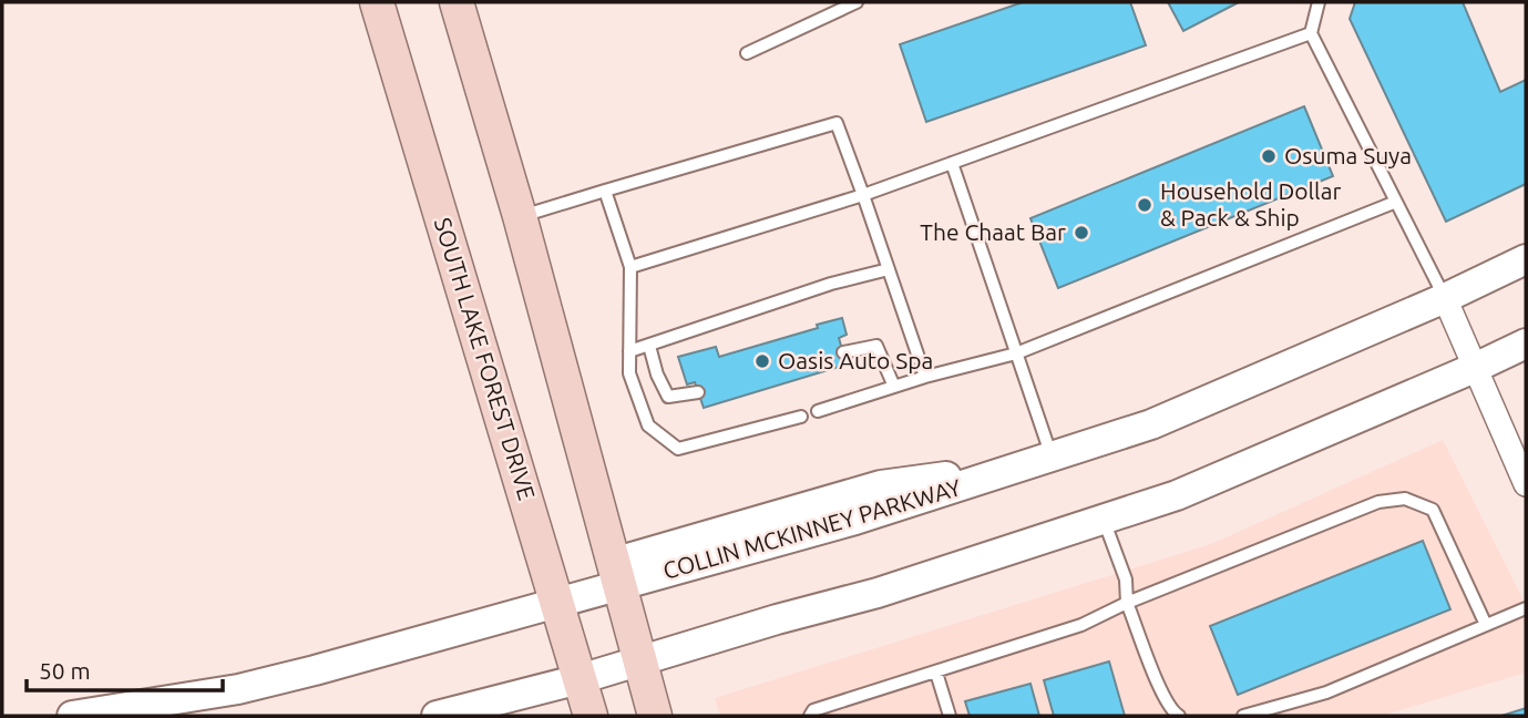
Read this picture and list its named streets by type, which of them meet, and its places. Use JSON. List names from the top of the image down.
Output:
{
  "streets": {
    "main road": ["SOUTH LAKE FOREST DRIVE"],
    "street": ["COLLIN MCKINNEY PARKWAY"]
  },
  "crossings": [
    ["SOUTH LAKE FOREST DRIVE", "COLLIN MCKINNEY PARKWAY"]
  ],
  "places": [
    "Osuma Suya",
    "Household Dollar & Pack & Ship",
    "The Chaat Bar",
    "Oasis Auto Spa"
  ],
  "scale_bar": "50 m"
}
